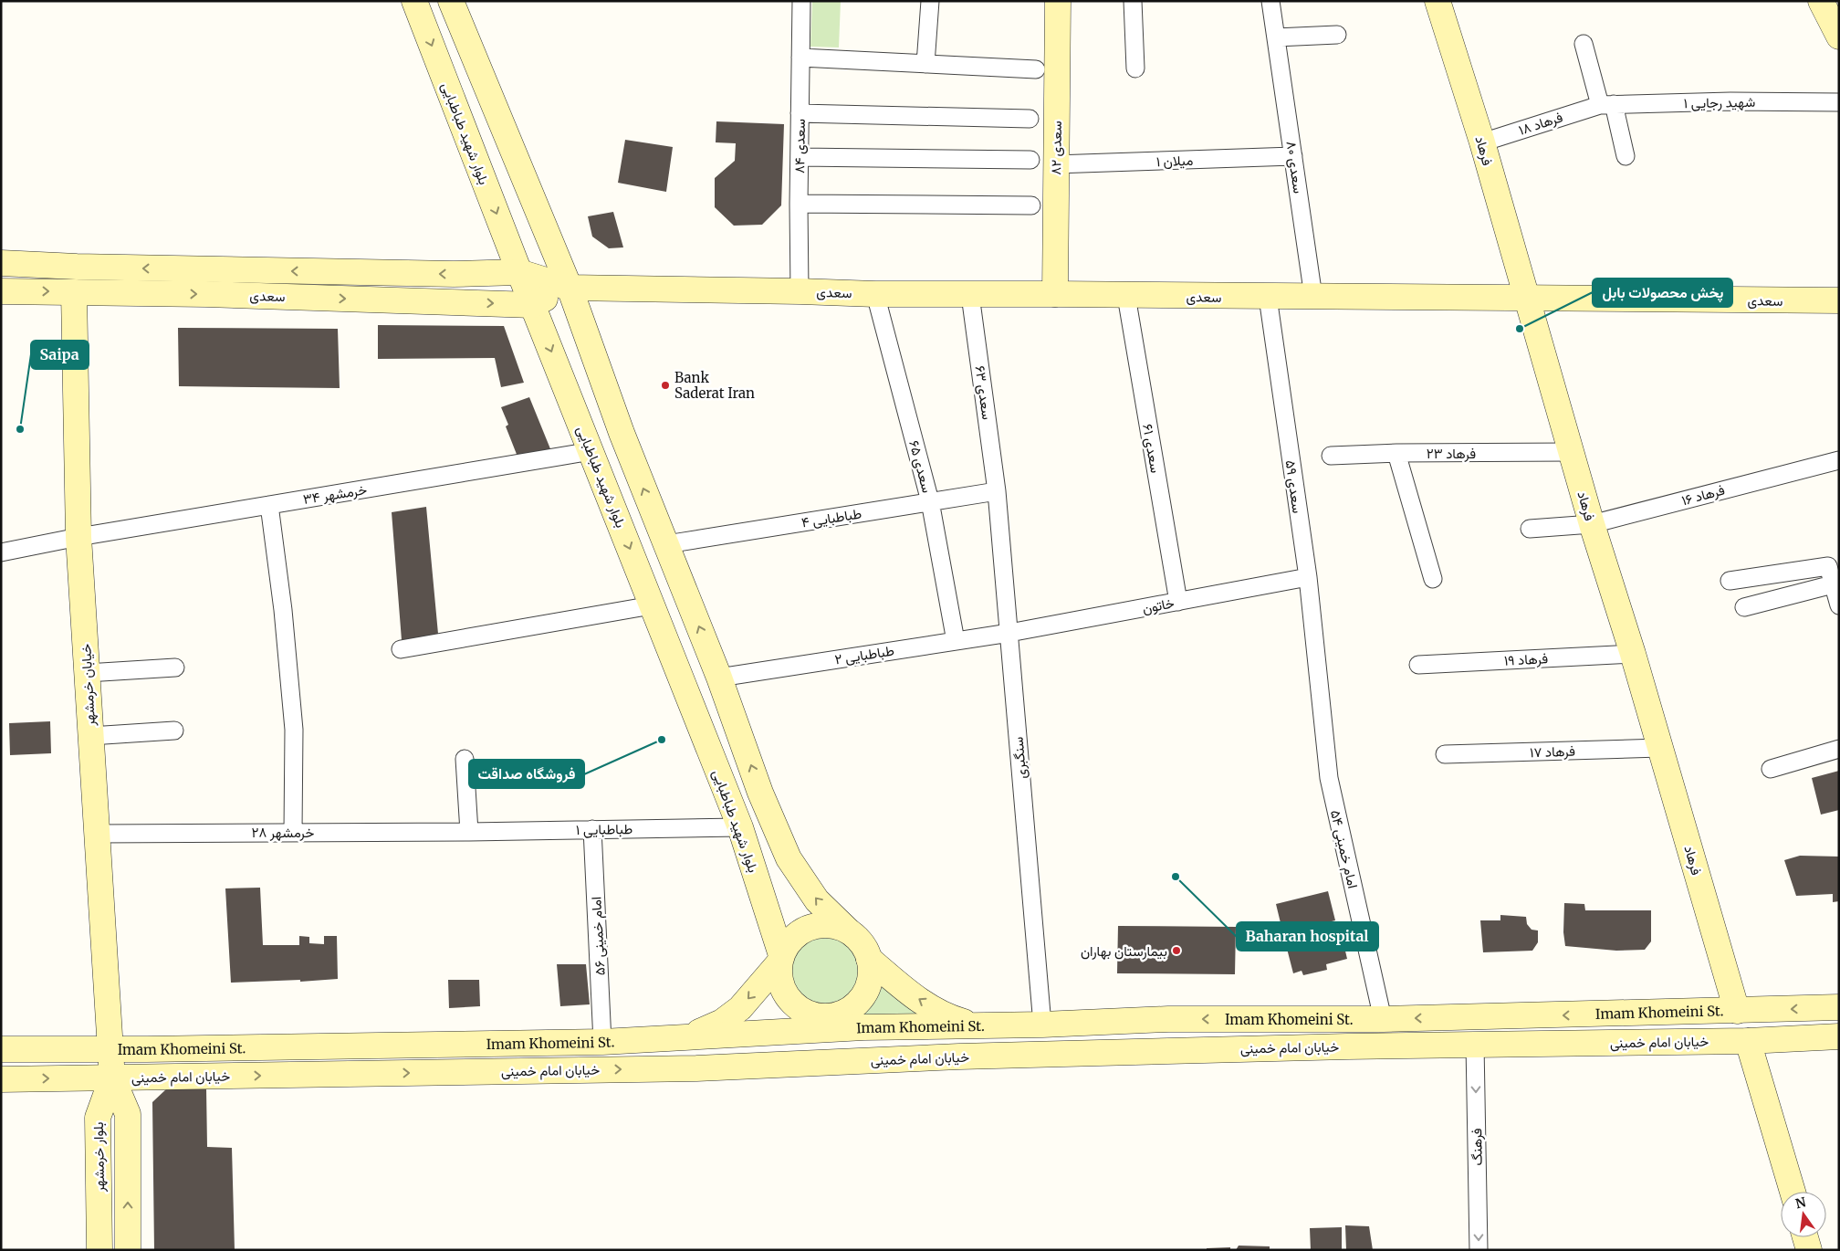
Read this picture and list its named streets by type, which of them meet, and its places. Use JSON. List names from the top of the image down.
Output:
{
  "streets": {
    "main road": [
      "بلوار شهید طباطبایی",
      "سعدی ۸۲",
      "فرهاد",
      "سعدی",
      "خیابان خرمشهر",
      "Imam Khomeini St.",
      "خیابان امام خمینی",
      "بلوار خرمشهر"
    ],
    "street": [
      "شهید رجایی ۱",
      "فرهاد ۱۸",
      "سعدی ۸۴",
      "میلان ۱",
      "سعدی ۸۰",
      "سعدی ۶۳",
      "سعدی ۶۱",
      "فرهاد ۲۳",
      "سعدی ۶۵",
      "سعدی ۵۹",
      "خرمشهر ۳۴",
      "فرهاد ۱۶",
      "طباطبایی ۴",
      "خاتون",
      "طباطبایی ۲",
      "فرهاد ۱۹",
      "فرهاد ۱۷",
      "سنگبری",
      "طباطبایی ۱",
      "خرمشهر ۲۸",
      "امام خمینی ۵۴",
      "امام خمینی ۵۶",
      "فرهنگ"
    ]
  },
  "crossings": [
    ["شهید رجایی ۱", "فرهاد ۱۸"],
    ["فرهاد ۱۸", "فرهاد"],
    ["بلوار شهید طباطبایی", "سعدی"],
    ["بلوار شهید طباطبایی", "خرمشهر ۳۴"],
    ["بلوار شهید طباطبایی", "طباطبایی ۱"],
    ["بلوار شهید طباطبایی", "Imam Khomeini St."],
    ["سعدی ۸۴", "سعدی"],
    ["سعدی ۸۲", "میلان ۱"],
    ["سعدی ۸۲", "سعدی"],
    ["فرهاد", "سعدی"],
    ["فرهاد", "فرهاد ۲۳"],
    ["فرهاد", "فرهاد ۱۶"],
    ["فرهاد", "فرهاد ۱۹"],
    ["فرهاد", "فرهاد ۱۷"],
    ["فرهاد", "Imam Khomeini St."],
    ["میلان ۱", "سعدی ۸۰"],
    ["سعدی ۸۰", "سعدی"],
    ["سعدی", "سعدی ۶۳"],
    ["سعدی", "سعدی ۶۱"],
    ["سعدی", "سعدی ۶۵"],
    ["سعدی", "سعدی ۵۹"],
    ["سعدی", "خیابان خرمشهر"],
    ["سعدی ۶۳", "طباطبایی ۴"],
    ["سعدی ۶۳", "سنگبری"],
    ["سعدی ۶۱", "خاتون"],
    ["سعدی ۶۵", "طباطبایی ۴"],
    ["سعدی ۶۵", "طباطبایی ۲"],
    ["سعدی ۵۹", "خاتون"],
    ["سعدی ۵۹", "امام خمینی ۵۴"],
    ["خرمشهر ۳۴", "خیابان خرمشهر"],
    ["طباطبایی ۴", "سنگبری"],
    ["خاتون", "طباطبایی ۲"],
    ["خاتون", "سنگبری"],
    ["طباطبایی ۲", "سنگبری"],
    ["خیابان خرمشهر", "خرمشهر ۲۸"],
    ["خیابان خرمشهر", "Imam Khomeini St."],
    ["خیابان خرمشهر", "خیابان امام خمینی"],
    ["خیابان خرمشهر", "بلوار خرمشهر"],
    ["سنگبری", "Imam Khomeini St."],
    ["طباطبایی ۱", "خرمشهر ۲۸"],
    ["طباطبایی ۱", "امام خمینی ۵۶"],
    ["امام خمینی ۵۴", "Imam Khomeini St."],
    ["امام خمینی ۵۶", "Imam Khomeini St."],
    ["خیابان امام خمینی", "فرهنگ"],
    ["خیابان امام خمینی", "بلوار خرمشهر"]
  ],
  "one_way": ["Imam Khomeini St.", "خیابان امام خمینی", "فرهنگ"],
  "places": [
    "پخش محصولات بابل",
    "Bank Saderat Iran",
    "Saipa",
    "فروشگاه صداقت",
    "Baharan hospital",
    "بیمارستان بهاران"
  ],
  "north": "top"
}
